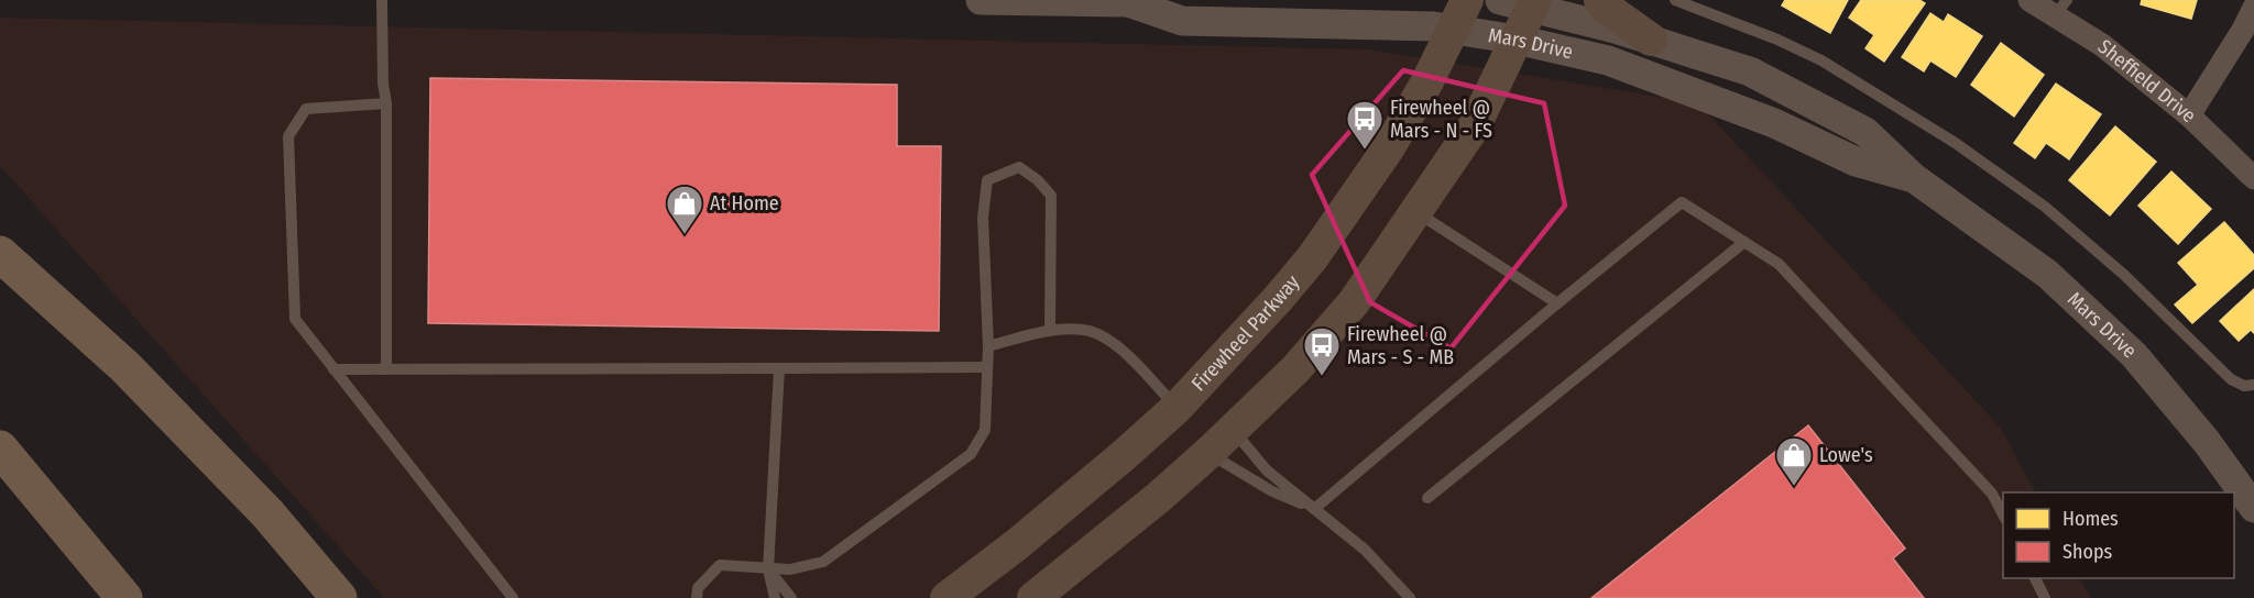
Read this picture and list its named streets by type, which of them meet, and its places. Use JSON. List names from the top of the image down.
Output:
{
  "streets": {
    "main road": ["Firewheel Parkway"],
    "street": ["Mars Drive", "Sheffield Drive"]
  },
  "crossings": [
    ["Mars Drive", "Firewheel Parkway"]
  ],
  "places": {
    "bus stop": ["Firewheel @ Mars - N - FS", "Firewheel @ Mars - S - MB"],
    "shop": ["At Home", "Lowe's"]
  },
  "legend": ["Homes", "Shops"]
}
